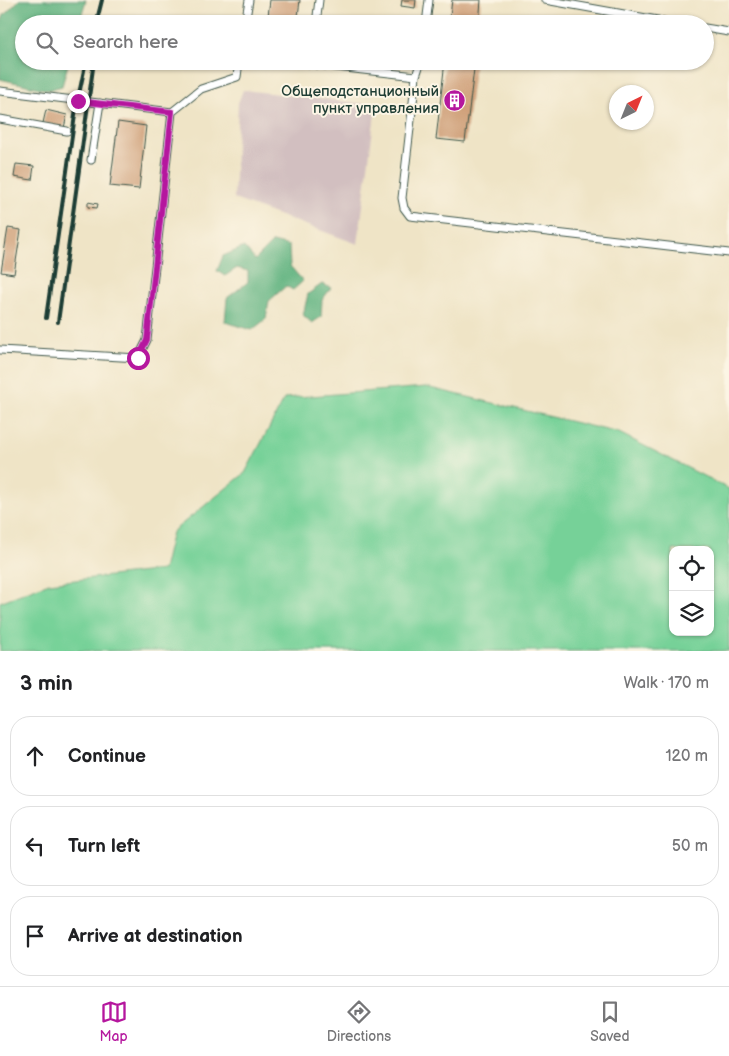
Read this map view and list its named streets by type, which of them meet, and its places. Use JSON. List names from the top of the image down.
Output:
{
  "places": {
    "building": ["Общеподстанционный пункт управления"]
  },
  "north": "top right",
  "page": {
    "search": "Search here",
    "heading": ["3 min", "Walk · 170 m"],
    "list": [
      ["Continue", "120 m"],
      ["Turn left", "50 m"],
      "Arrive at destination"
    ],
    "nav": ["Map", "Directions", "Saved"]
  }
}
